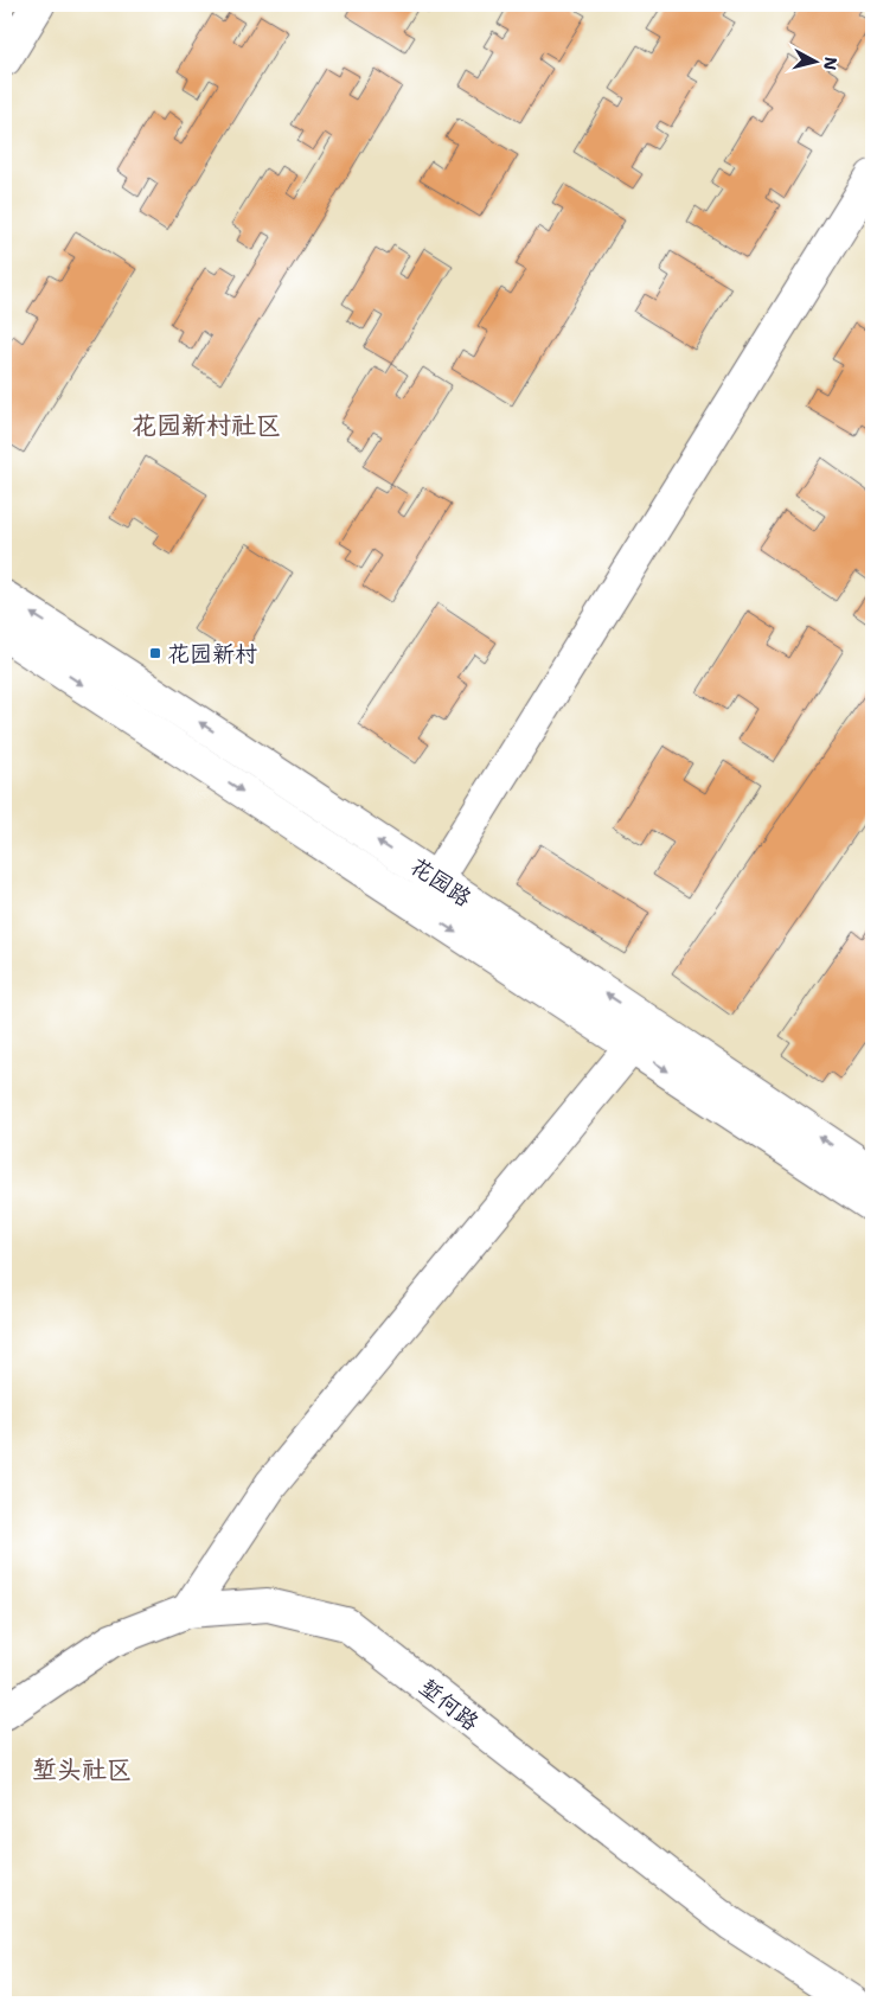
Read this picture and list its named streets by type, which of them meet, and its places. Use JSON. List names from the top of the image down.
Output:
{
  "streets": {
    "street": ["花园路", "堑何路"]
  },
  "districts": ["花园新村社区", "堑头社区"],
  "places": {
    "transit": ["花园新村"]
  },
  "north": "right"
}
